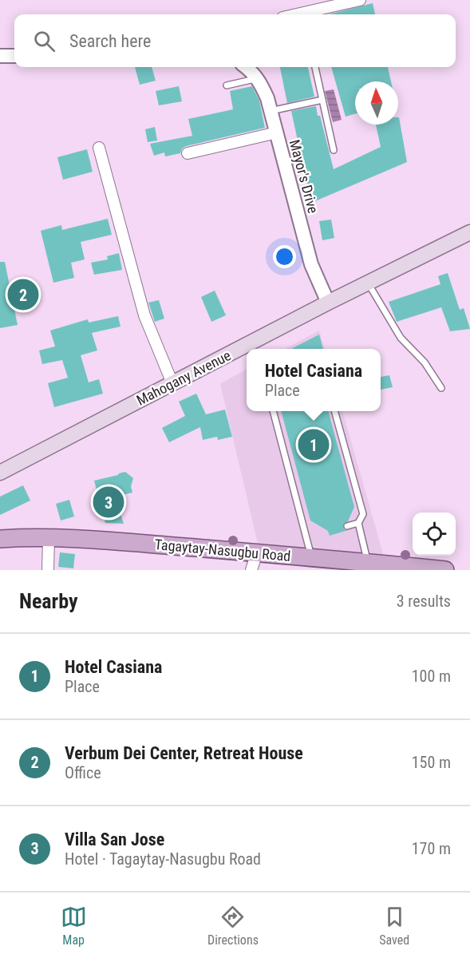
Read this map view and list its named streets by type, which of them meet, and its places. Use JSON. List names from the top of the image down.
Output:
{
  "streets": {
    "main road": ["Mahogany Avenue", "Tagaytay-Nasugbu Road"],
    "street": ["Mayor's Drive"]
  },
  "crossings": [
    ["Mayor's Drive", "Mahogany Avenue"]
  ],
  "north": "top",
  "page": {
    "search": "Search here",
    "pins": ["2", "1", "3"],
    "popup": ["Hotel Casiana", "Place"],
    "heading": ["Nearby", "3 results"],
    "list": [
      {
        "mark": "1",
        "name": "Hotel Casiana",
        "note": "Place",
        "value": "100 m"
      },
      {
        "mark": "2",
        "name": "Verbum Dei Center, Retreat House",
        "note": "Office",
        "value": "150 m"
      },
      {
        "mark": "3",
        "name": "Villa San Jose",
        "note": "Hotel · Tagaytay-Nasugbu Road",
        "value": "170 m"
      }
    ],
    "nav": ["Map", "Directions", "Saved"]
  }
}
